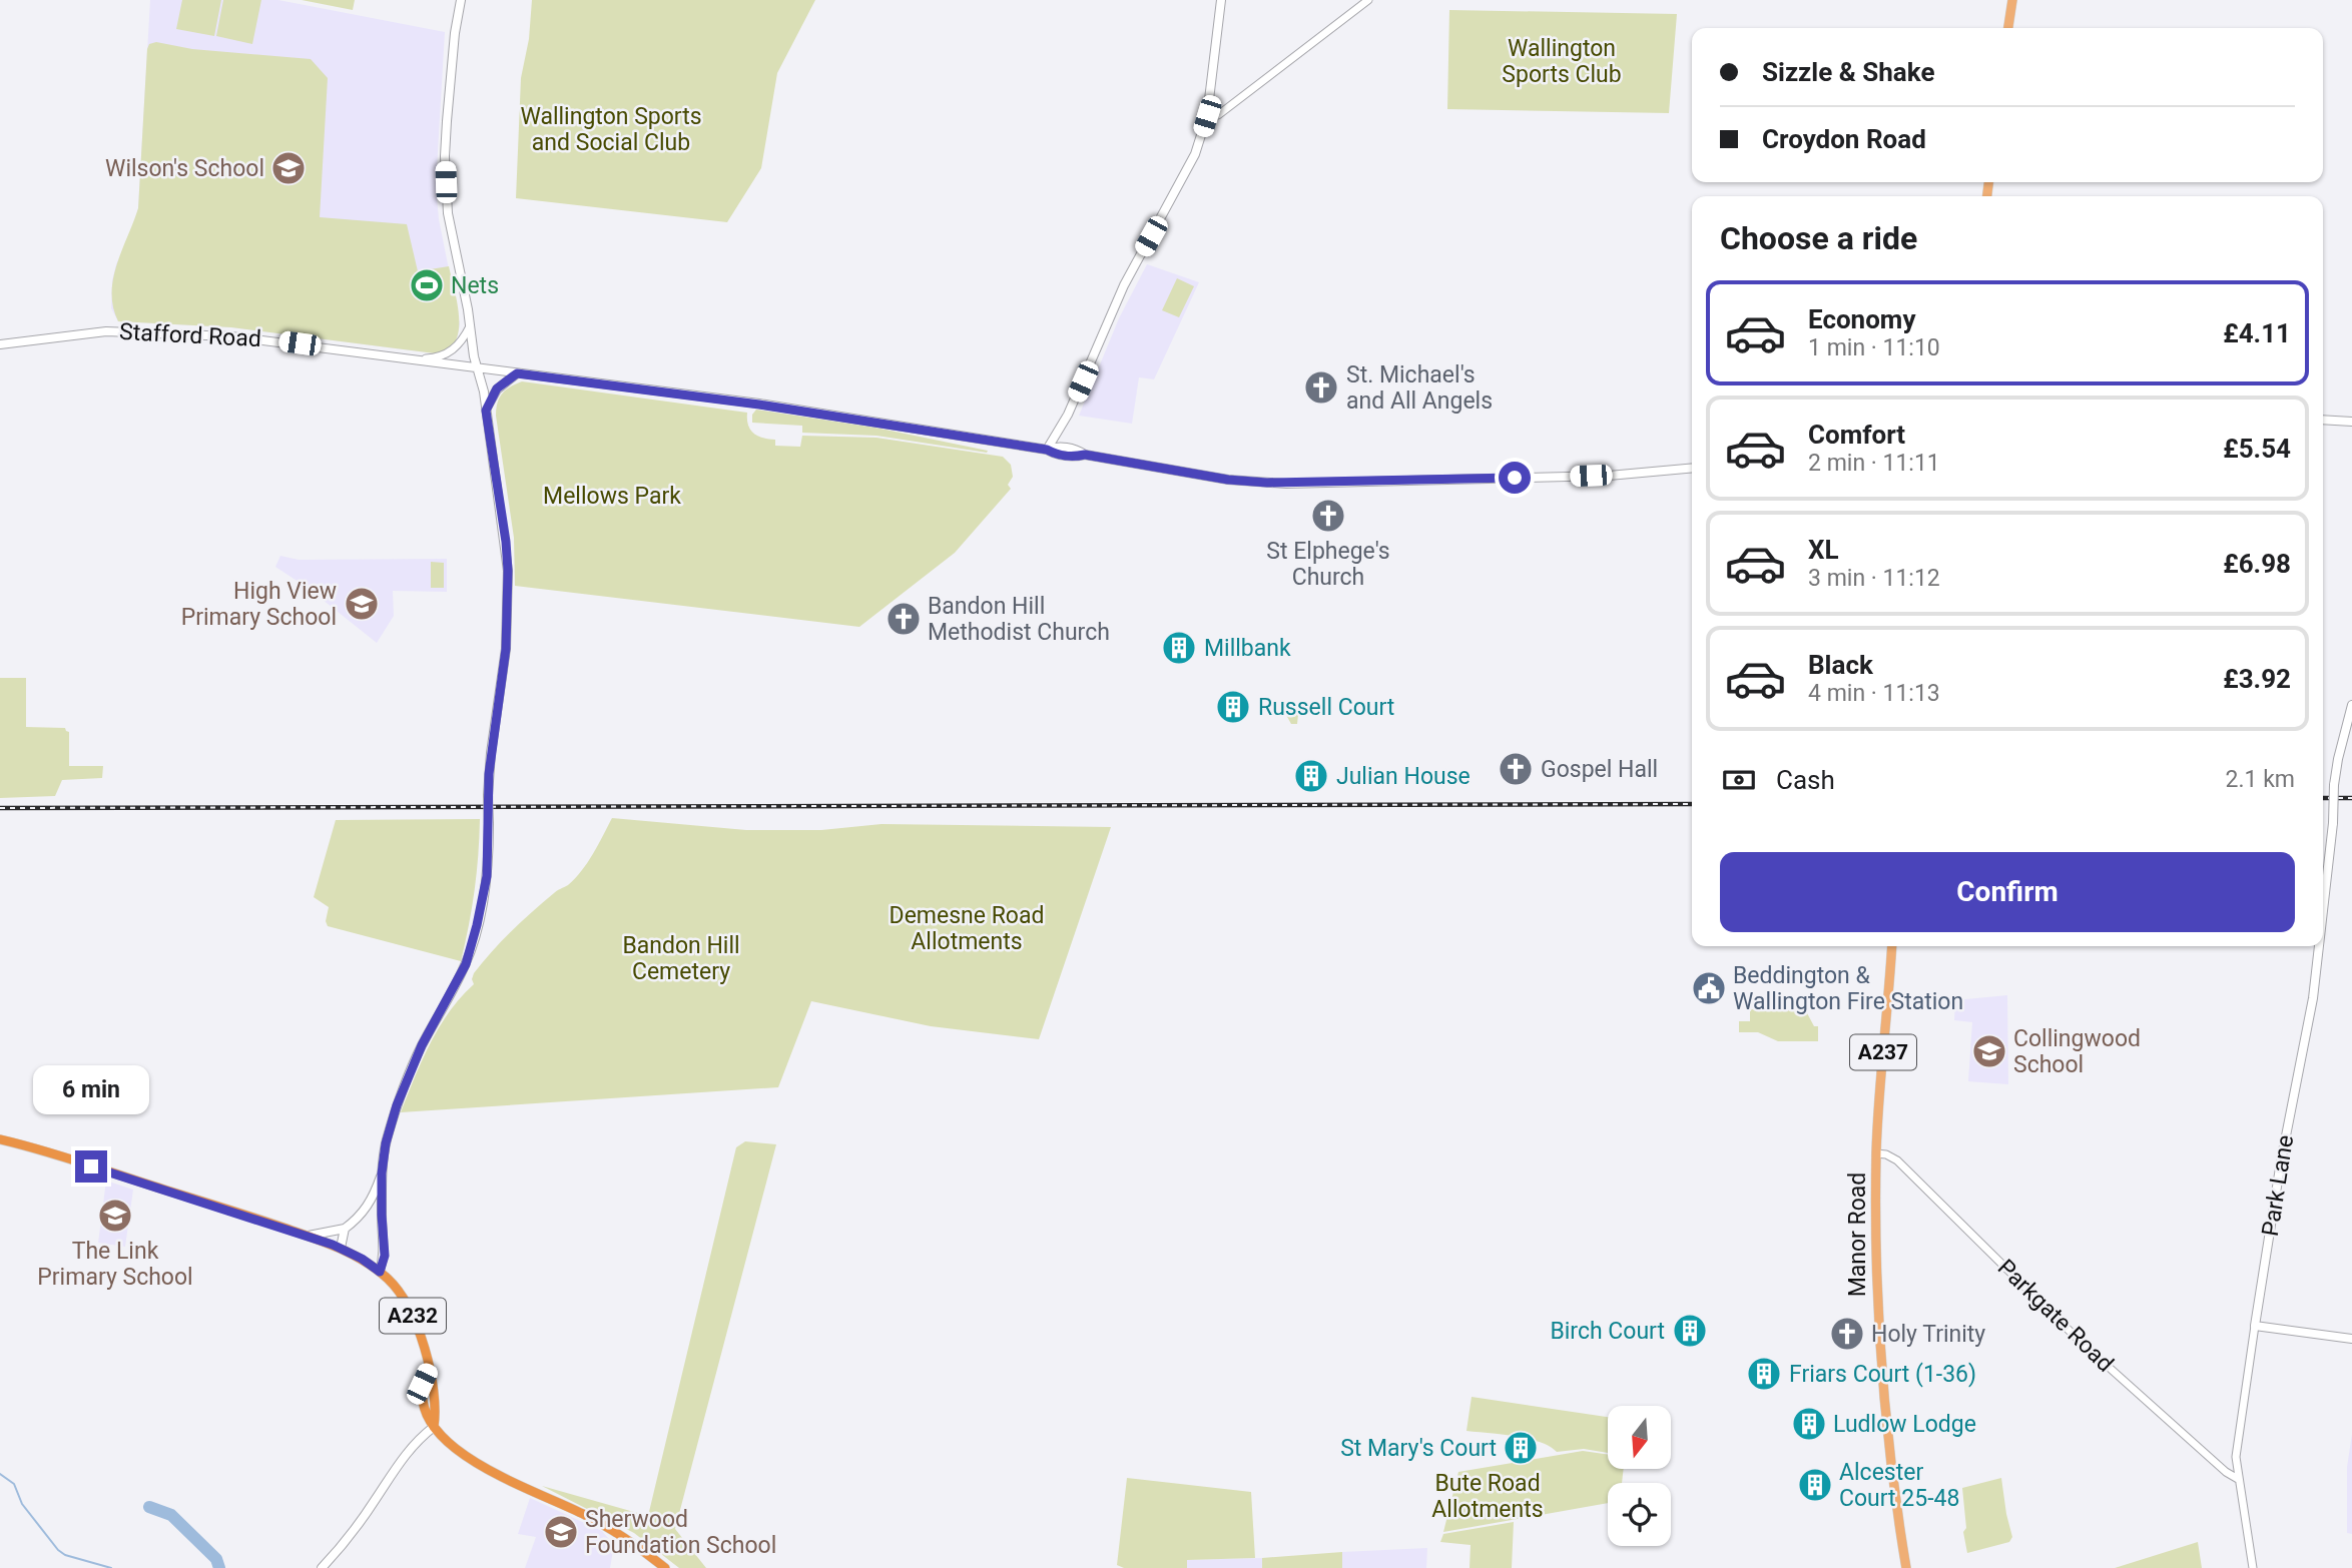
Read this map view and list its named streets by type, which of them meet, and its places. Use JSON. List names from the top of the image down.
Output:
{
  "streets": {
    "highway": ["A232"],
    "main road": [
      "Stafford Road",
      "A237",
      "Park Lane",
      "Manor Road"
    ],
    "street": ["Parkgate Road"]
  },
  "crossings": [
    ["Park Lane", "Parkgate Road"],
    ["Manor Road", "Parkgate Road"]
  ],
  "parks": [
    "Wallington Sports Club",
    "Wallington Sports and Social Club",
    "Mellows Park",
    "Demesne Road Allotments",
    "Bandon Hill Cemetery",
    "Bute Road Allotments"
  ],
  "places": {
    "school or university": [
      "Wilson's School",
      "High View Primary School",
      "Collingwood School",
      "The Link Primary School",
      "Sherwood Foundation School"
    ],
    "sports": ["Nets"],
    "church": [
      "St. Michael's and All Angels",
      "St Elphege's Church",
      "Bandon Hill Methodist Church",
      "Gospel Hall",
      "Holy Trinity"
    ],
    "building": [
      "Millbank",
      "Russell Court",
      "Julian House",
      "Birch Court",
      "Friars Court (1-36)",
      "Ludlow Lodge",
      "St Mary's Court",
      "Alcester Court 25-48"
    ],
    "public building": ["Beddington & Wallington Fire Station"]
  },
  "north": "bottom",
  "page": {
    "banner": ["Sizzle & Shake", "Croydon Road"],
    "heading": "Choose a ride",
    "list": [
      {
        "name": "Economy",
        "note": "1 min · 11:10",
        "value": "£4.11"
      },
      {
        "name": "Comfort",
        "note": "2 min · 11:11",
        "value": "£5.54"
      },
      {
        "name": "XL",
        "note": "3 min · 11:12",
        "value": "£6.98"
      },
      {
        "name": "Black",
        "note": "4 min · 11:13",
        "value": "£3.92"
      }
    ],
    "pay": ["Cash", "2.1 km"],
    "buttons": "Confirm",
    "bubble": "6 min"
  }
}
